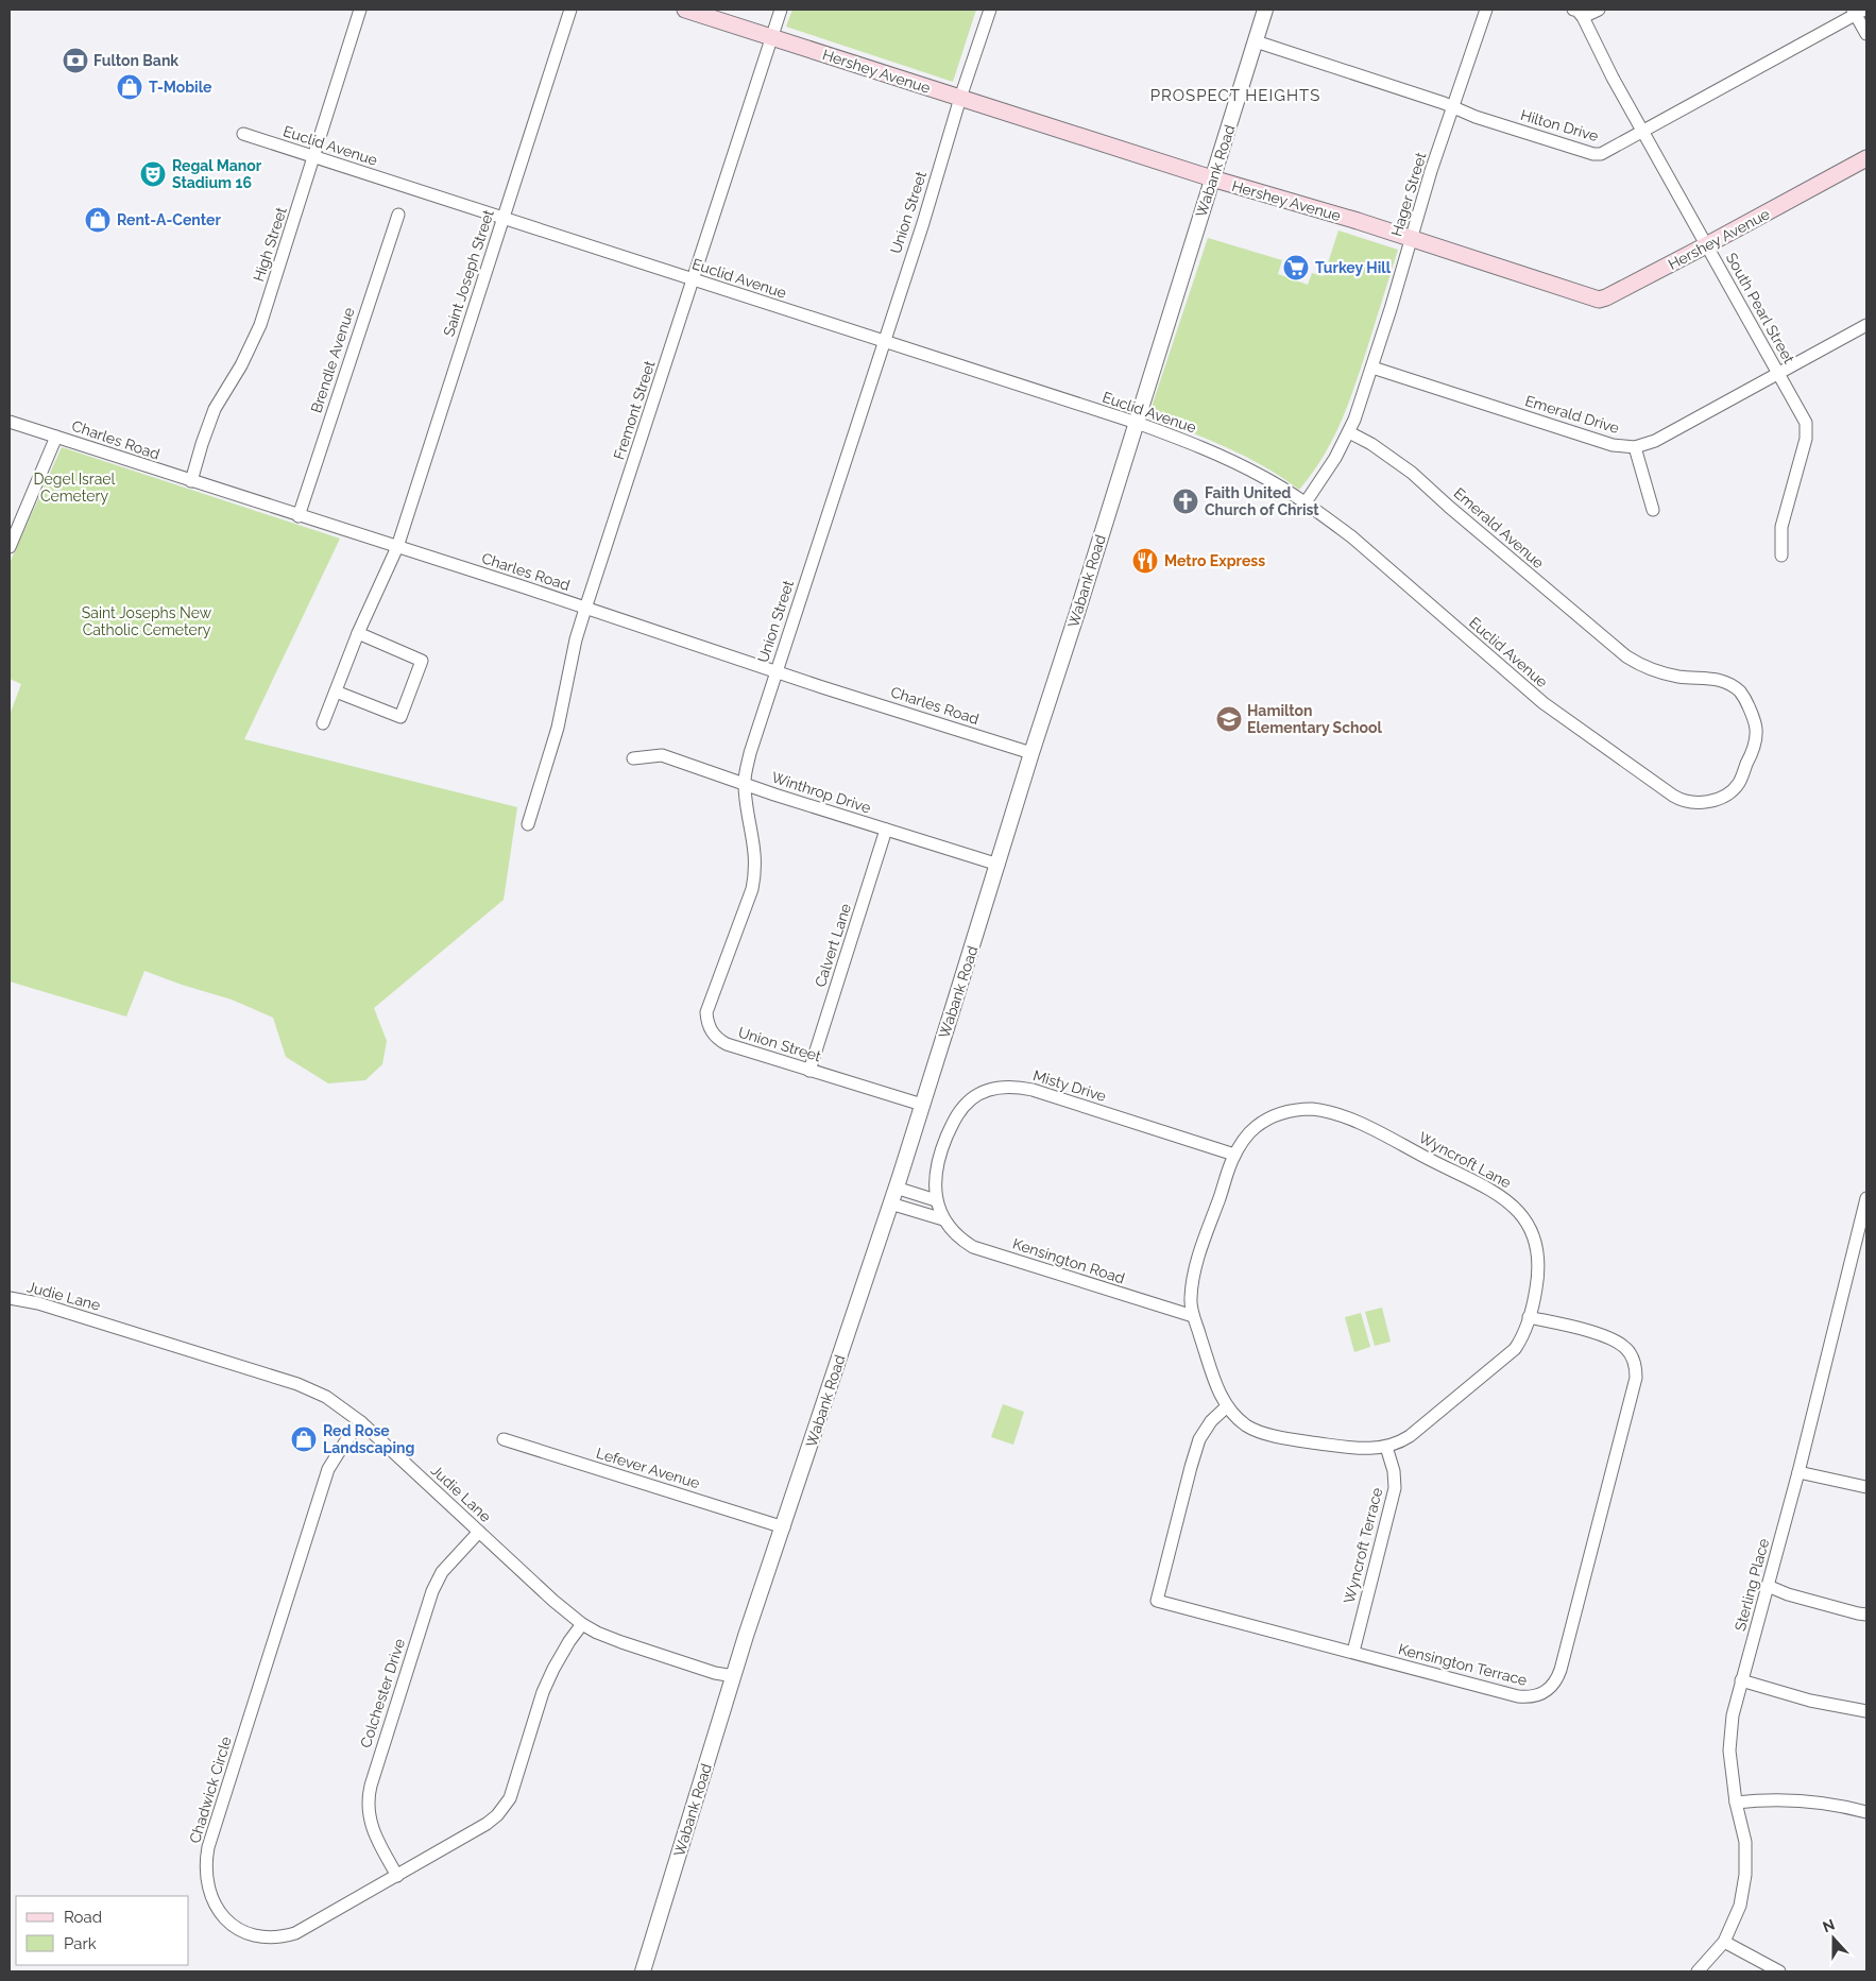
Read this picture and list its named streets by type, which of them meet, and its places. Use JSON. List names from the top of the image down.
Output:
{
  "streets": {
    "main road": ["Hershey Avenue"],
    "street": [
      "Hilton Drive",
      "Euclid Avenue",
      "Wabank Road",
      "Hager Street",
      "Union Street",
      "High Street",
      "Saint Joseph Street",
      "South Pearl Street",
      "Brendle Avenue",
      "Fremont Street",
      "Emerald Drive",
      "Charles Road",
      "Emerald Avenue",
      "Winthrop Drive",
      "Calvert Lane",
      "Misty Drive",
      "Wyncroft Lane",
      "Kensington Road",
      "Judie Lane",
      "Lefever Avenue",
      "Wyncroft Terrace",
      "Sterling Place",
      "Kensington Terrace",
      "Colchester Drive",
      "Chadwick Circle"
    ]
  },
  "crossings": [
    ["Hershey Avenue", "Wabank Road"],
    ["Hershey Avenue", "Hager Street"],
    ["Hershey Avenue", "Union Street"],
    ["Hershey Avenue", "South Pearl Street"],
    ["Hershey Avenue", "Fremont Street"],
    ["Hilton Drive", "Wabank Road"],
    ["Hilton Drive", "Hager Street"],
    ["Hilton Drive", "South Pearl Street"],
    ["Euclid Avenue", "Wabank Road"],
    ["Euclid Avenue", "Hager Street"],
    ["Euclid Avenue", "Union Street"],
    ["Euclid Avenue", "High Street"],
    ["Euclid Avenue", "Saint Joseph Street"],
    ["Euclid Avenue", "Fremont Street"],
    ["Euclid Avenue", "Emerald Avenue"],
    ["Wabank Road", "Union Street"],
    ["Wabank Road", "Charles Road"],
    ["Wabank Road", "Winthrop Drive"],
    ["Wabank Road", "Judie Lane"],
    ["Wabank Road", "Lefever Avenue"],
    ["Hager Street", "Emerald Drive"],
    ["Hager Street", "Emerald Avenue"],
    ["Union Street", "Charles Road"],
    ["Union Street", "Winthrop Drive"],
    ["Union Street", "Calvert Lane"],
    ["High Street", "Charles Road"],
    ["Saint Joseph Street", "Charles Road"],
    ["South Pearl Street", "Emerald Drive"],
    ["Brendle Avenue", "Charles Road"],
    ["Fremont Street", "Charles Road"],
    ["Winthrop Drive", "Calvert Lane"],
    ["Misty Drive", "Wyncroft Lane"],
    ["Misty Drive", "Kensington Road"],
    ["Wyncroft Lane", "Kensington Road"],
    ["Wyncroft Lane", "Wyncroft Terrace"],
    ["Wyncroft Lane", "Kensington Terrace"],
    ["Judie Lane", "Colchester Drive"],
    ["Judie Lane", "Chadwick Circle"],
    ["Wyncroft Terrace", "Kensington Terrace"],
    ["Colchester Drive", "Chadwick Circle"]
  ],
  "districts": ["PROSPECT HEIGHTS"],
  "parks": ["Degel Israel Cemetery", "Saint Josephs New Catholic Cemetery"],
  "places": {
    "bank": ["Fulton Bank"],
    "shop": ["T-Mobile", "Rent-A-Center", "Red Rose Landscaping"],
    "theatre": ["Regal Manor Stadium 16"],
    "supermarket": ["Turkey Hill"],
    "church": ["Faith United Church of Christ"],
    "restaurant": ["Metro Express"],
    "school or university": ["Hamilton Elementary School"]
  },
  "legend": ["Road", "Park"],
  "north": "top"
}
